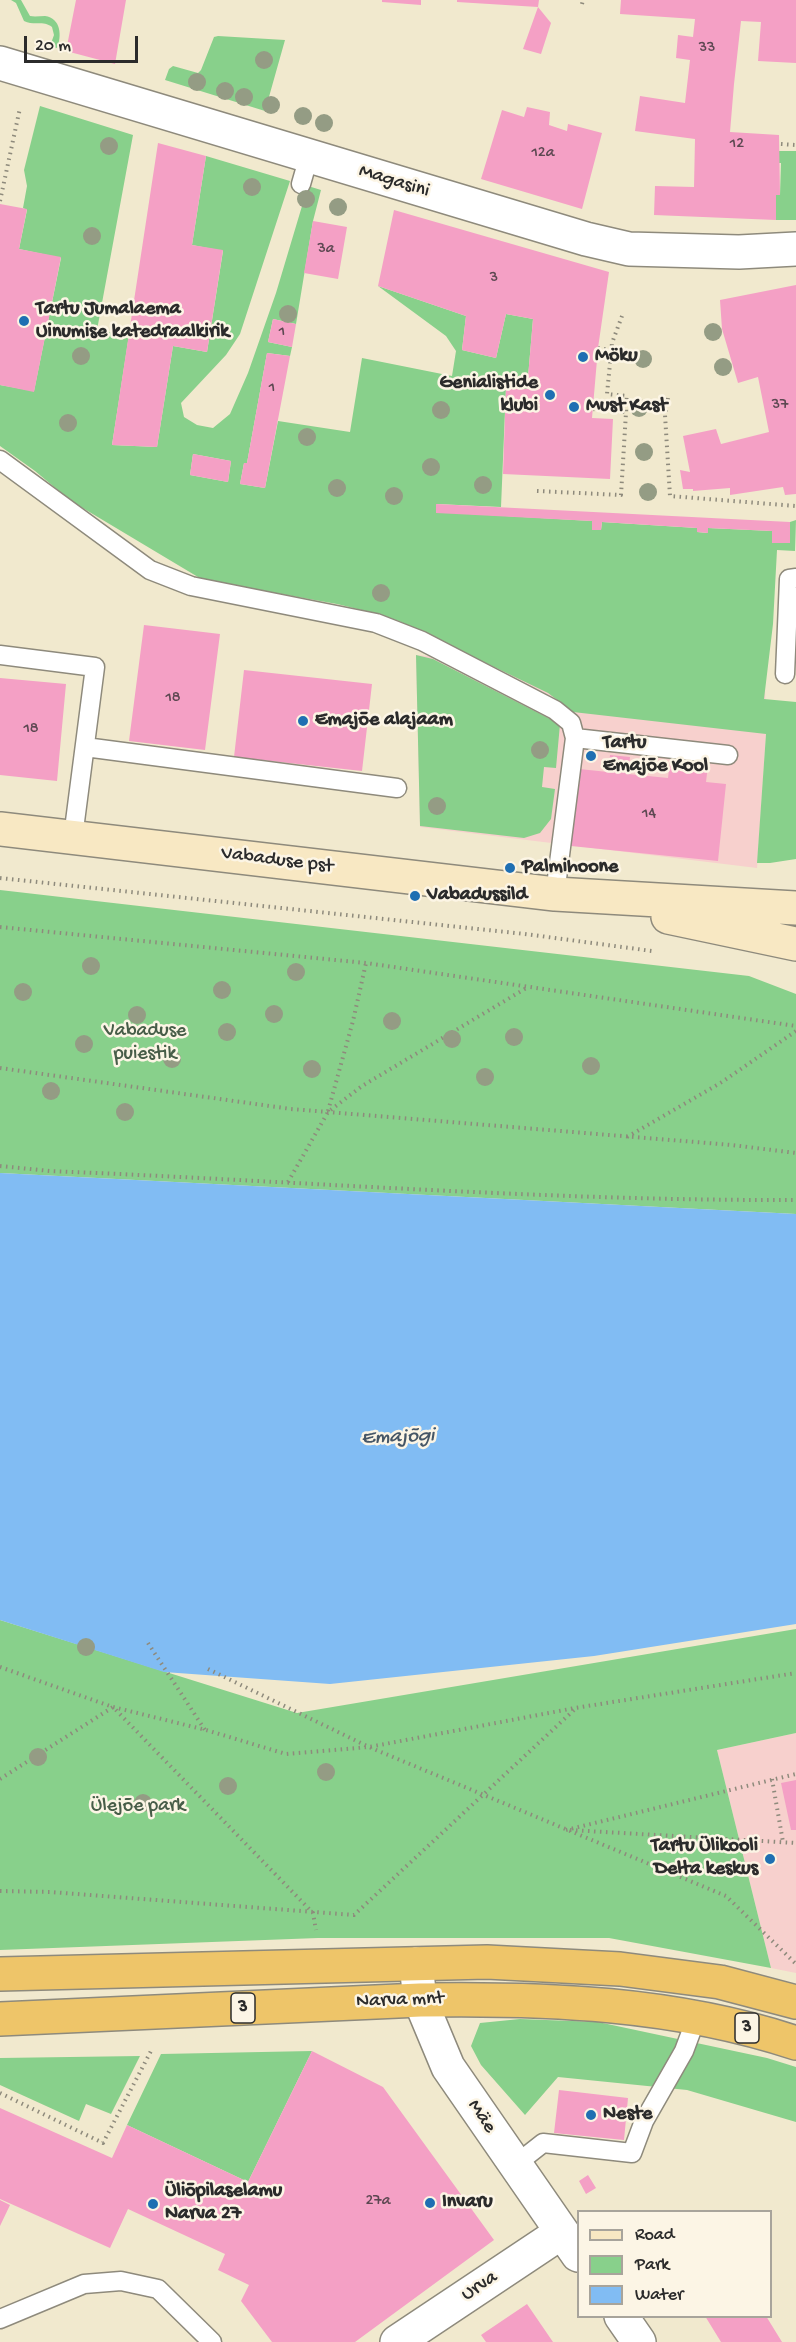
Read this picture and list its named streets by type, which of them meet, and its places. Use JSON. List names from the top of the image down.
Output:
{
  "streets": {
    "highway": ["Narva mnt", "3"],
    "main road": ["Vabaduse pst"],
    "street": ["Magasini", "Mäe", "Urva"]
  },
  "crossings": [
    ["Narva mnt", "Mäe"],
    ["Mäe", "Urva"]
  ],
  "water": ["Emajõgi"],
  "parks": ["Vabaduse puiestik", "Ülejõe park"],
  "places": [
    "Tartu Jumalaema Uinumise katedraalkirik",
    "Möku",
    "Genialistide klubi",
    "Must Kast",
    "Emajõe alajaam",
    "Tartu Emajõe Kool",
    "Palmihoone",
    "Vabadussild",
    "Tartu Ülikooli Delta keskus",
    "Neste",
    "Invaru",
    "Üliõpilaselamu Narva 27"
  ],
  "house_numbers": [
    "33",
    "12",
    "12a",
    "3a",
    "3",
    "1",
    "1",
    "37",
    "18",
    "18",
    "14",
    "27a"
  ],
  "legend": ["Road", "Park", "Water"],
  "scale_bar": "20 m"
}
